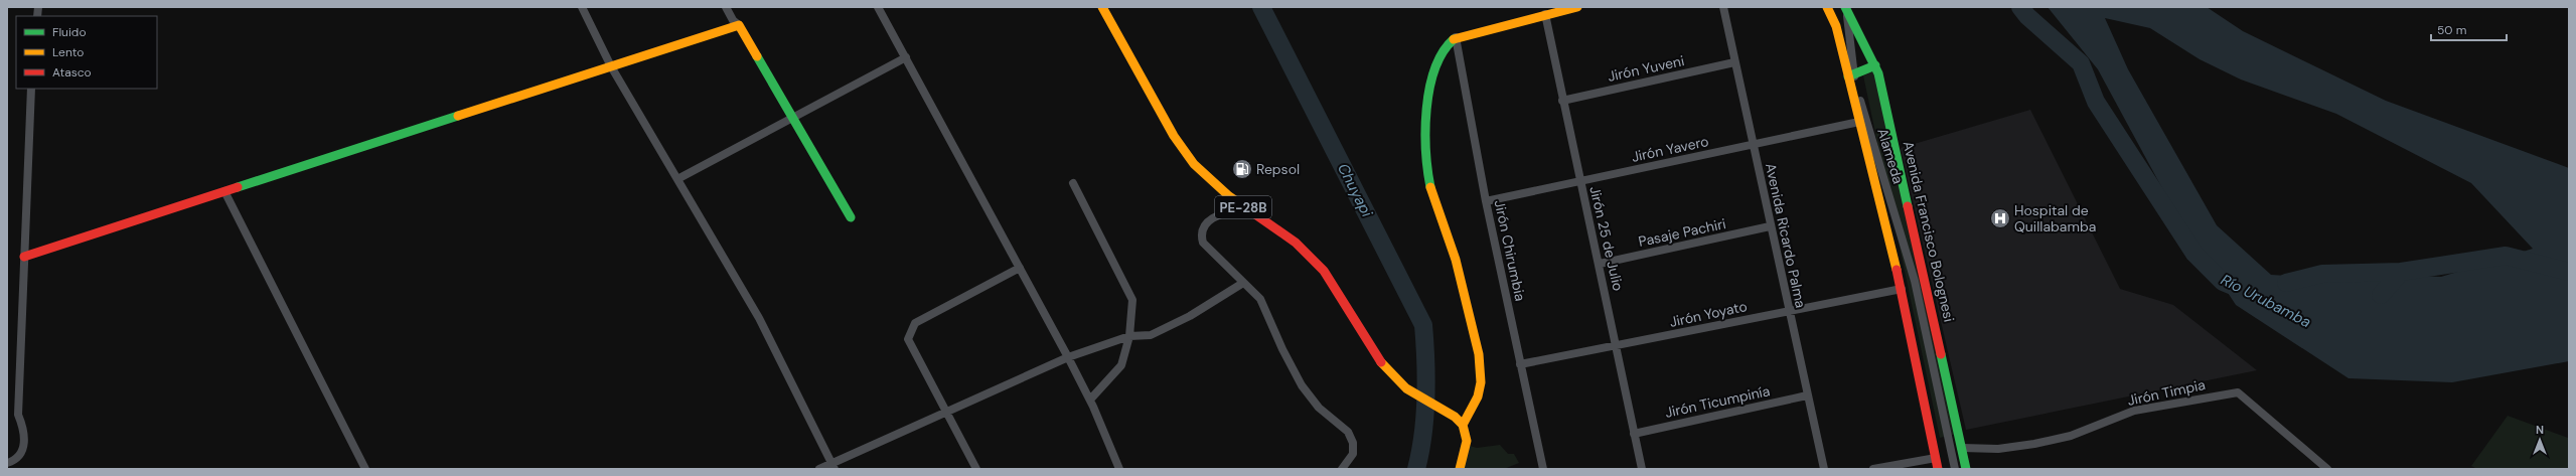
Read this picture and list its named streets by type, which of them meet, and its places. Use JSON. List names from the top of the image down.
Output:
{
  "streets": {
    "main road": ["PE-28B", "Avenida Francisco Bolognesi"],
    "street": [
      "Jirón Yuveni",
      "Jirón Yavero",
      "Alameda",
      "Pasaje Pachiri",
      "Avenida Ricardo Palma",
      "Jirón 25 de Julio",
      "Jirón Chirumbia",
      "Jirón Yoyato",
      "Jirón Timpia",
      "Jirón Ticumpinía"
    ]
  },
  "crossings": [
    ["Jirón Yuveni", "Avenida Ricardo Palma"],
    ["Jirón Yuveni", "Jirón 25 de Julio"],
    ["Jirón Yavero", "Avenida Ricardo Palma"],
    ["Jirón Yavero", "Jirón 25 de Julio"],
    ["Jirón Yavero", "Jirón Chirumbia"],
    ["Alameda", "Avenida Francisco Bolognesi"],
    ["Avenida Francisco Bolognesi", "Jirón Timpia"],
    ["Pasaje Pachiri", "Avenida Ricardo Palma"],
    ["Pasaje Pachiri", "Jirón 25 de Julio"],
    ["Avenida Ricardo Palma", "Jirón Yoyato"],
    ["Avenida Ricardo Palma", "Jirón Ticumpinía"],
    ["Jirón 25 de Julio", "Jirón Yoyato"],
    ["Jirón 25 de Julio", "Jirón Ticumpinía"],
    ["Jirón Chirumbia", "Jirón Yoyato"]
  ],
  "water": ["Chuyapi", "Río Urubamba"],
  "places": {
    "fuel station": ["Repsol"],
    "hospital": ["Hospital de Quillabamba"]
  },
  "legend": ["Fluido", "Lento", "Atasco"],
  "scale_bar": "50 m",
  "north": "top"
}
